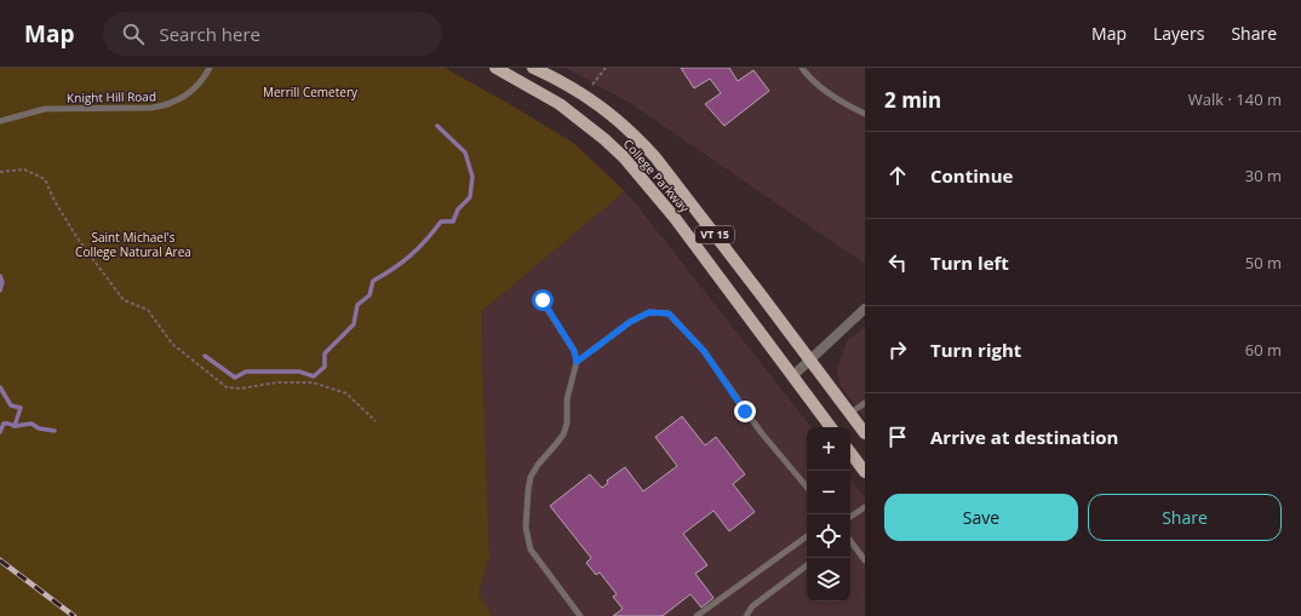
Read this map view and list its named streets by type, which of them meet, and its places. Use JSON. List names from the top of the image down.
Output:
{
  "streets": {
    "main road": ["College Parkway", "VT 15"],
    "lane": ["Knight Hill Road"]
  },
  "parks": ["Merrill Cemetery", "Saint Michael's College Natural Area"],
  "page": {
    "header": "Map",
    "search": "Search here",
    "nav": ["Map", "Layers", "Share"],
    "heading": ["2 min", "Walk · 140 m"],
    "list": [
      ["Continue", "30 m"],
      ["Turn left", "50 m"],
      ["Turn right", "60 m"],
      "Arrive at destination"
    ],
    "map_buttons": ["+", "−"],
    "buttons": ["Save", "Share"]
  }
}
